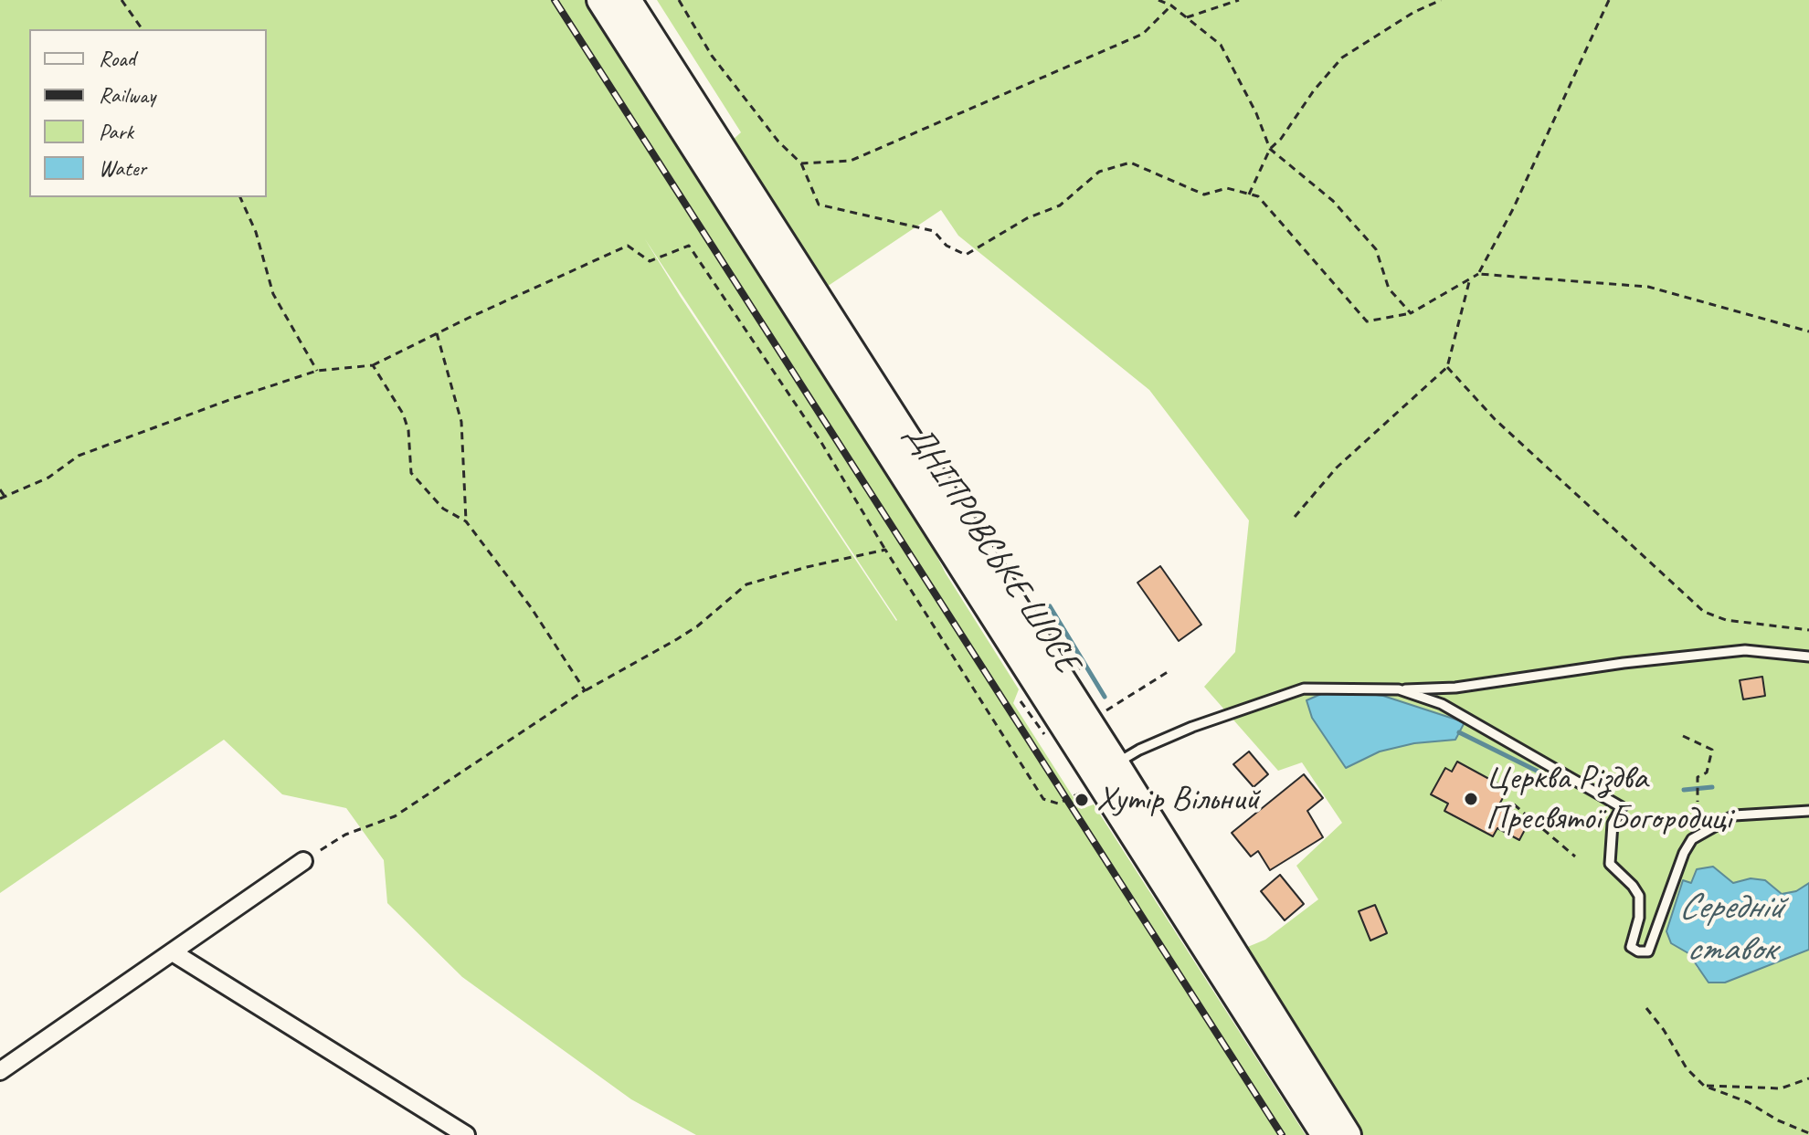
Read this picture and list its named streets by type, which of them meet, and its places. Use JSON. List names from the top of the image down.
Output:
{
  "streets": {
    "main road": ["ДНІПРОВСЬКЕ ШОСЕ"]
  },
  "water": ["Середній ставок"],
  "places": ["Церква Різдва Пресвятої Богородиці", "Хутір Вільний"],
  "legend": [
    "Road",
    "Railway",
    "Park",
    "Water"
  ]
}
